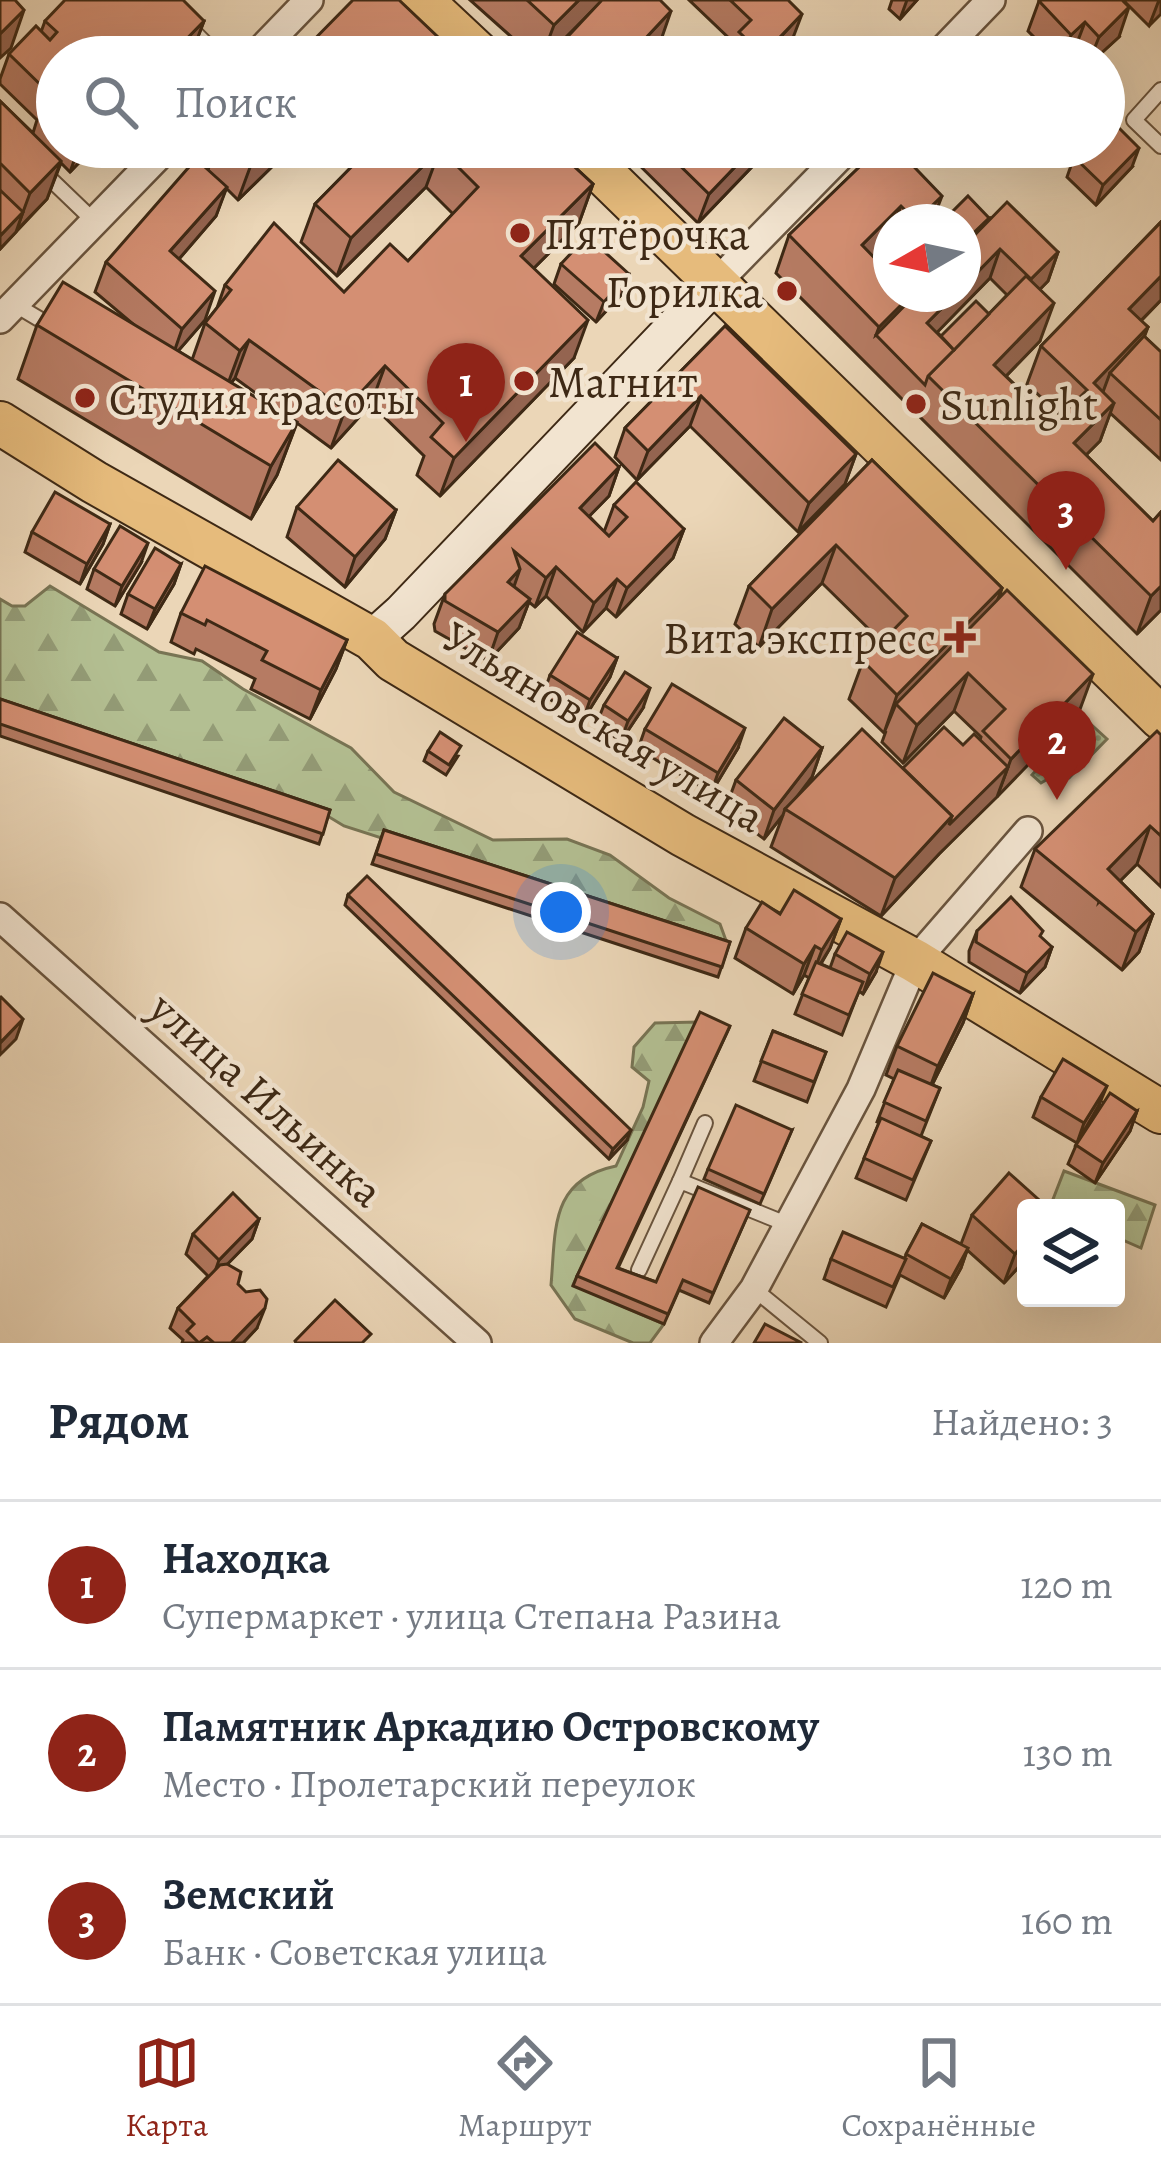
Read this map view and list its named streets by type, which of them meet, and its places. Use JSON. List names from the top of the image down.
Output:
{
  "streets": {
    "main road": ["Ульяновская улица"],
    "street": ["улица Ильинка"]
  },
  "places": {
    "other": [
      "Пятёрочка",
      "Горилка",
      "Магнит",
      "Студия красоты",
      "Sunlight"
    ],
    "health": ["Вита экспресс"]
  },
  "north": "left",
  "page": {
    "search": "Поиск",
    "pins": ["1", "3", "2"],
    "heading": ["Рядом", "Найдено: 3"],
    "list": [
      {
        "mark": "1",
        "name": "Находка",
        "note": "Супермаркет · улица Степана Разина",
        "value": "120 m"
      },
      {
        "mark": "2",
        "name": "Памятник Аркадию Островскому",
        "note": "Место · Пролетарский переулок",
        "value": "130 m"
      },
      {
        "mark": "3",
        "name": "Земский",
        "note": "Банк · Советская улица",
        "value": "160 m"
      }
    ],
    "nav": ["Карта", "Маршрут", "Сохранённые"]
  }
}
